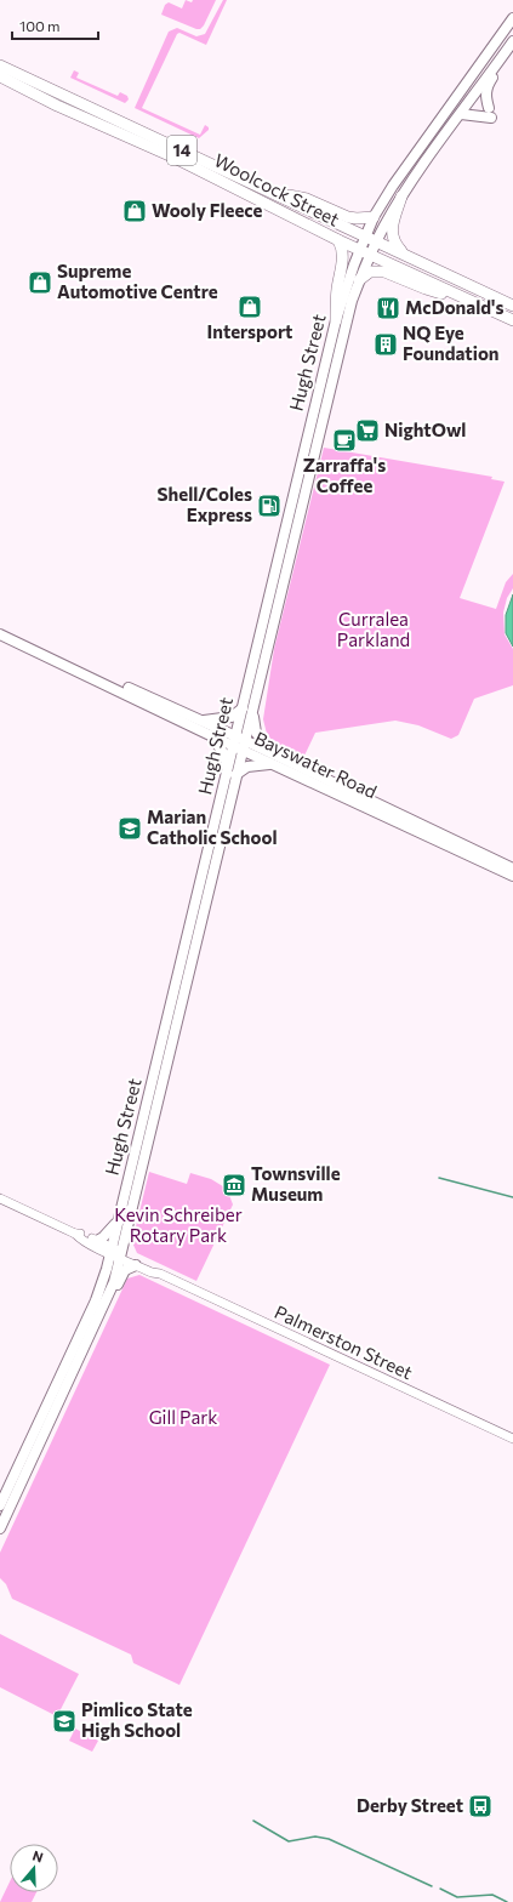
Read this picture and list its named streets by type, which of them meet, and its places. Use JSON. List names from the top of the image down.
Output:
{
  "streets": {
    "main road": [
      "14",
      "Woolcock Street",
      "Hugh Street",
      "Bayswater Road"
    ],
    "street": ["Palmerston Street"]
  },
  "crossings": [
    ["Woolcock Street", "Hugh Street"],
    ["Hugh Street", "Bayswater Road"],
    ["Hugh Street", "Palmerston Street"]
  ],
  "parks": ["Curralea Parkland", "Kevin Schreiber Rotary Park", "Gill Park"],
  "places": {
    "shop": ["Wooly Fleece", "Supreme Automotive Centre", "Intersport"],
    "restaurant": ["McDonald's"],
    "building": ["NQ Eye Foundation"],
    "supermarket": ["NightOwl"],
    "cafe": ["Zarraffa's Coffee"],
    "fuel station": ["Shell/Coles Express"],
    "school or university": ["Marian Catholic School", "Pimlico State High School"],
    "museum": ["Townsville Museum"],
    "bus stop": ["Derby Street"]
  },
  "scale_bar": "100 m",
  "north": "top"
}
